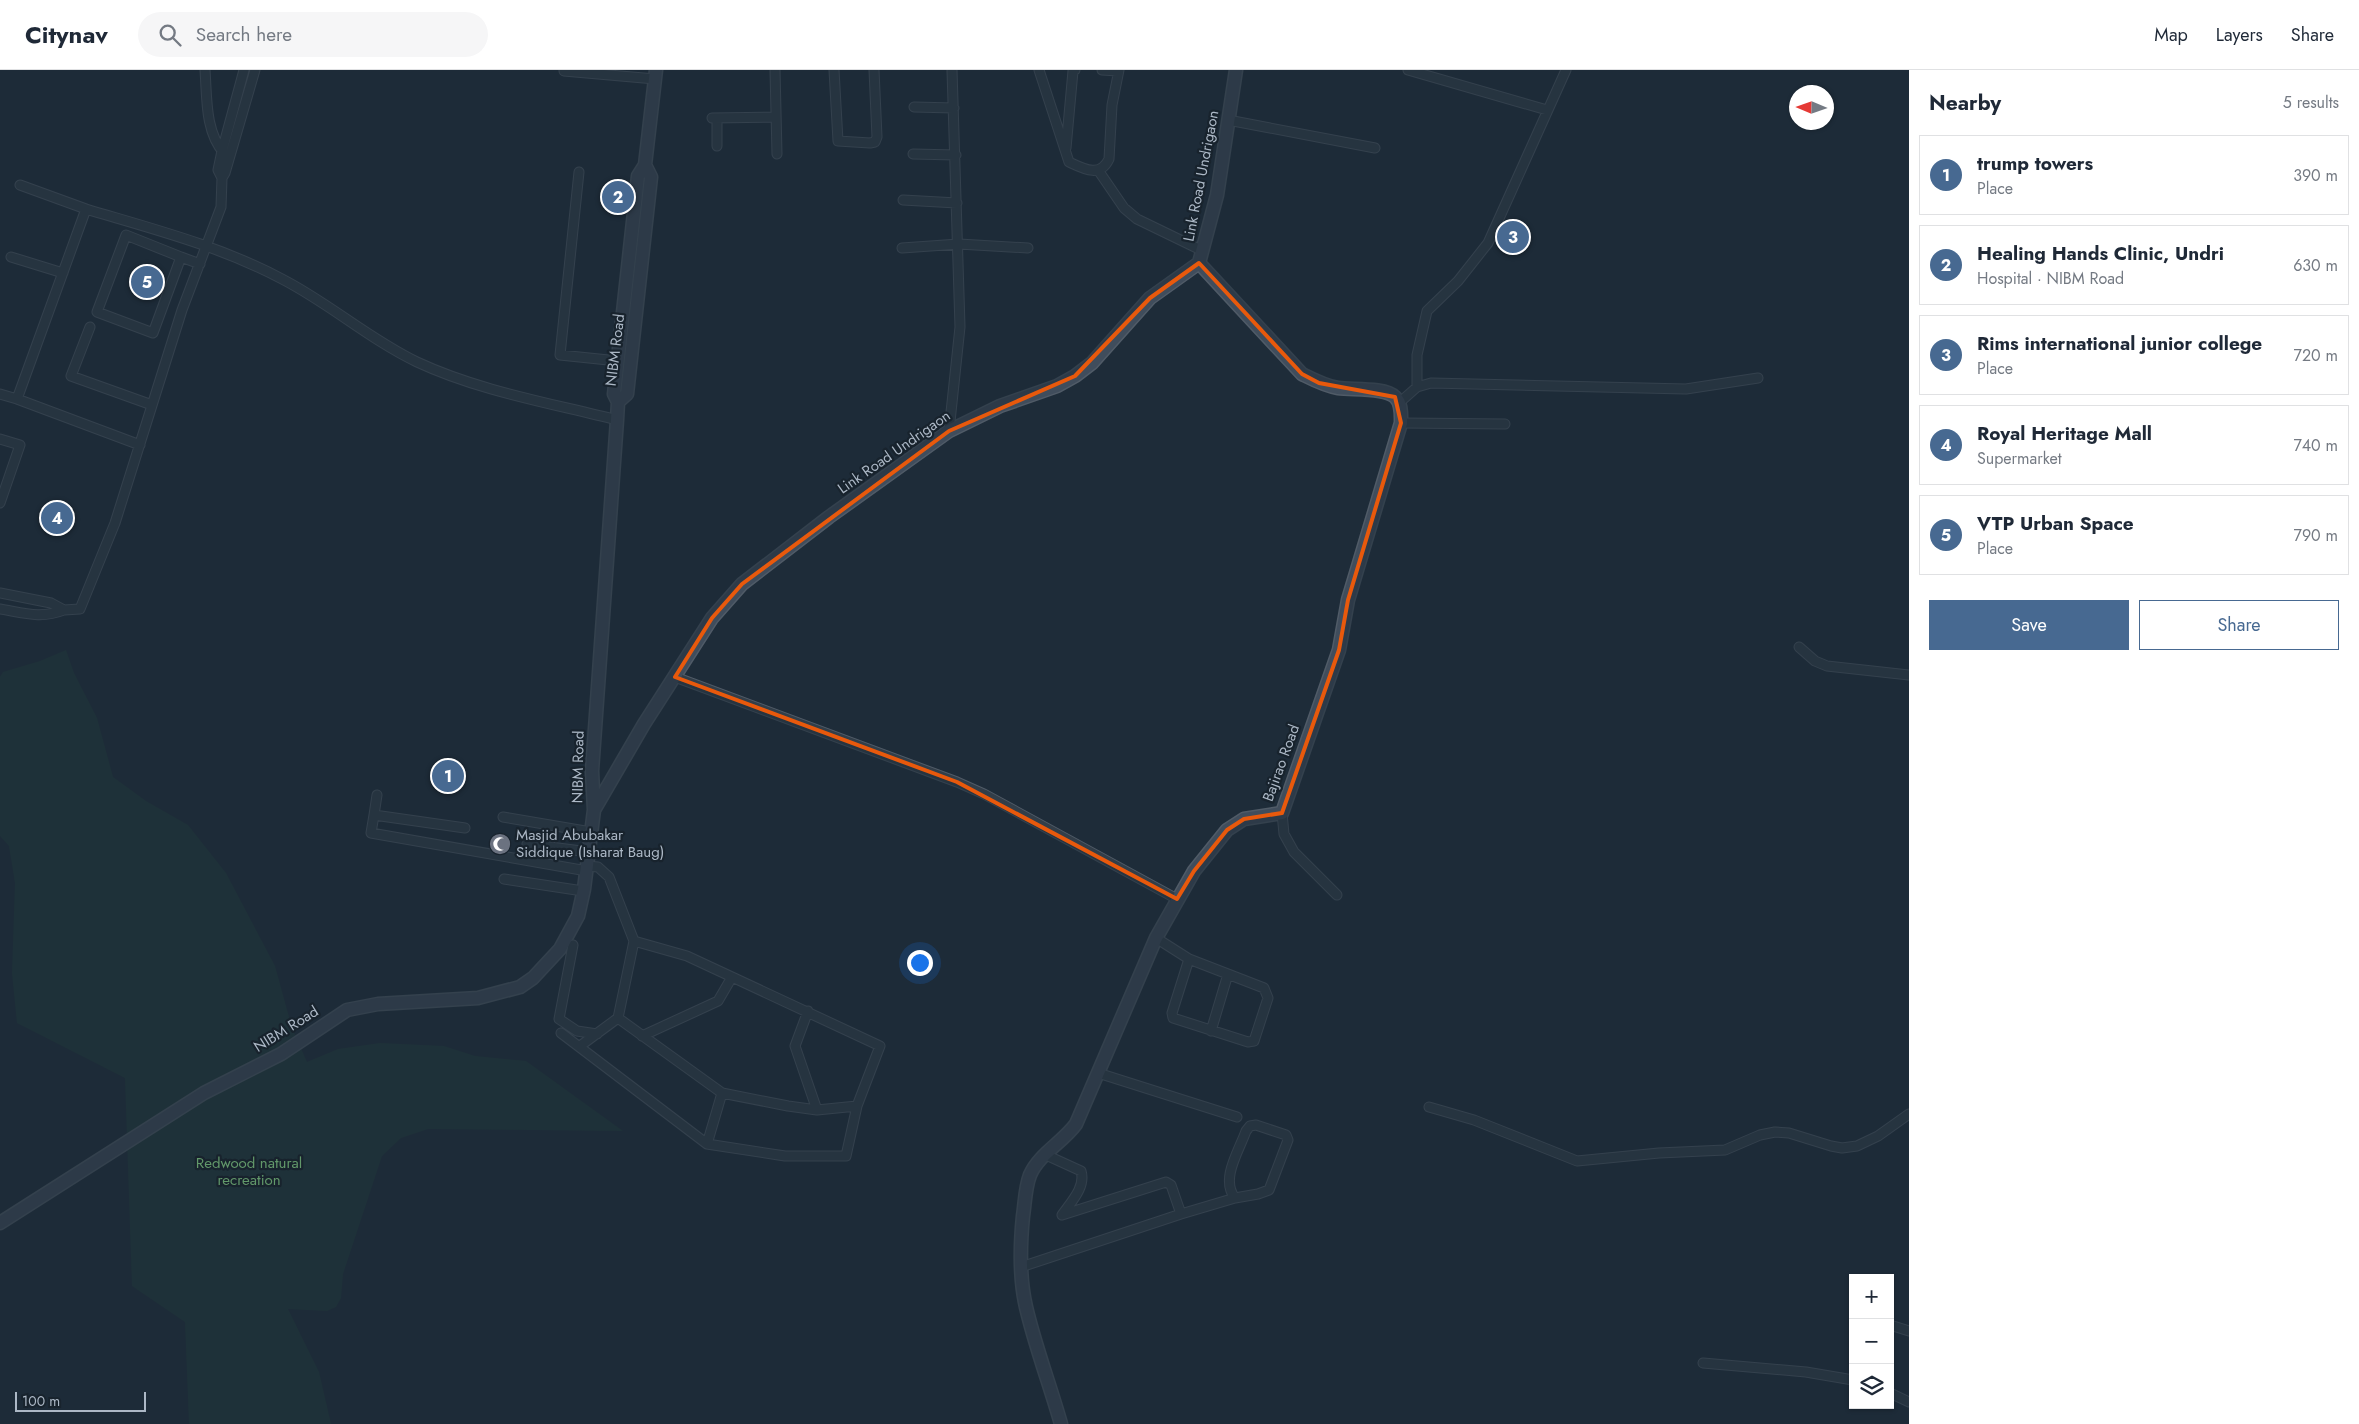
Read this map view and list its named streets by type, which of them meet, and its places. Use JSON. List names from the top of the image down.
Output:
{
  "streets": {
    "street": ["Link Road Undrigaon", "NIBM Road", "Bajirao Road"]
  },
  "crossings": [
    ["Link Road Undrigaon", "NIBM Road"]
  ],
  "parks": ["Redwood natural recreation"],
  "places": {
    "mosque": ["Masjid Abubakar Siddique (Isharat Baug)"]
  },
  "scale_bar": "100 m",
  "north": "left",
  "page": {
    "header": "Citynav",
    "search": "Search here",
    "nav": ["Map", "Layers", "Share"],
    "heading": ["Nearby", "5 results"],
    "list": [
      {
        "mark": "1",
        "name": "trump towers",
        "note": "Place",
        "value": "390 m"
      },
      {
        "mark": "2",
        "name": "Healing Hands Clinic, Undri",
        "note": "Hospital · NIBM Road",
        "value": "630 m"
      },
      {
        "mark": "3",
        "name": "Rims international junior college",
        "note": "Place",
        "value": "720 m"
      },
      {
        "mark": "4",
        "name": "Royal Heritage Mall",
        "note": "Supermarket",
        "value": "740 m"
      },
      {
        "mark": "5",
        "name": "VTP Urban Space",
        "note": "Place",
        "value": "790 m"
      }
    ],
    "pins": [
      "2",
      "3",
      "5",
      "4",
      "1"
    ],
    "buttons": ["Save", "Share"],
    "map_buttons": ["+", "−"],
    "scale": "100 m"
  }
}
